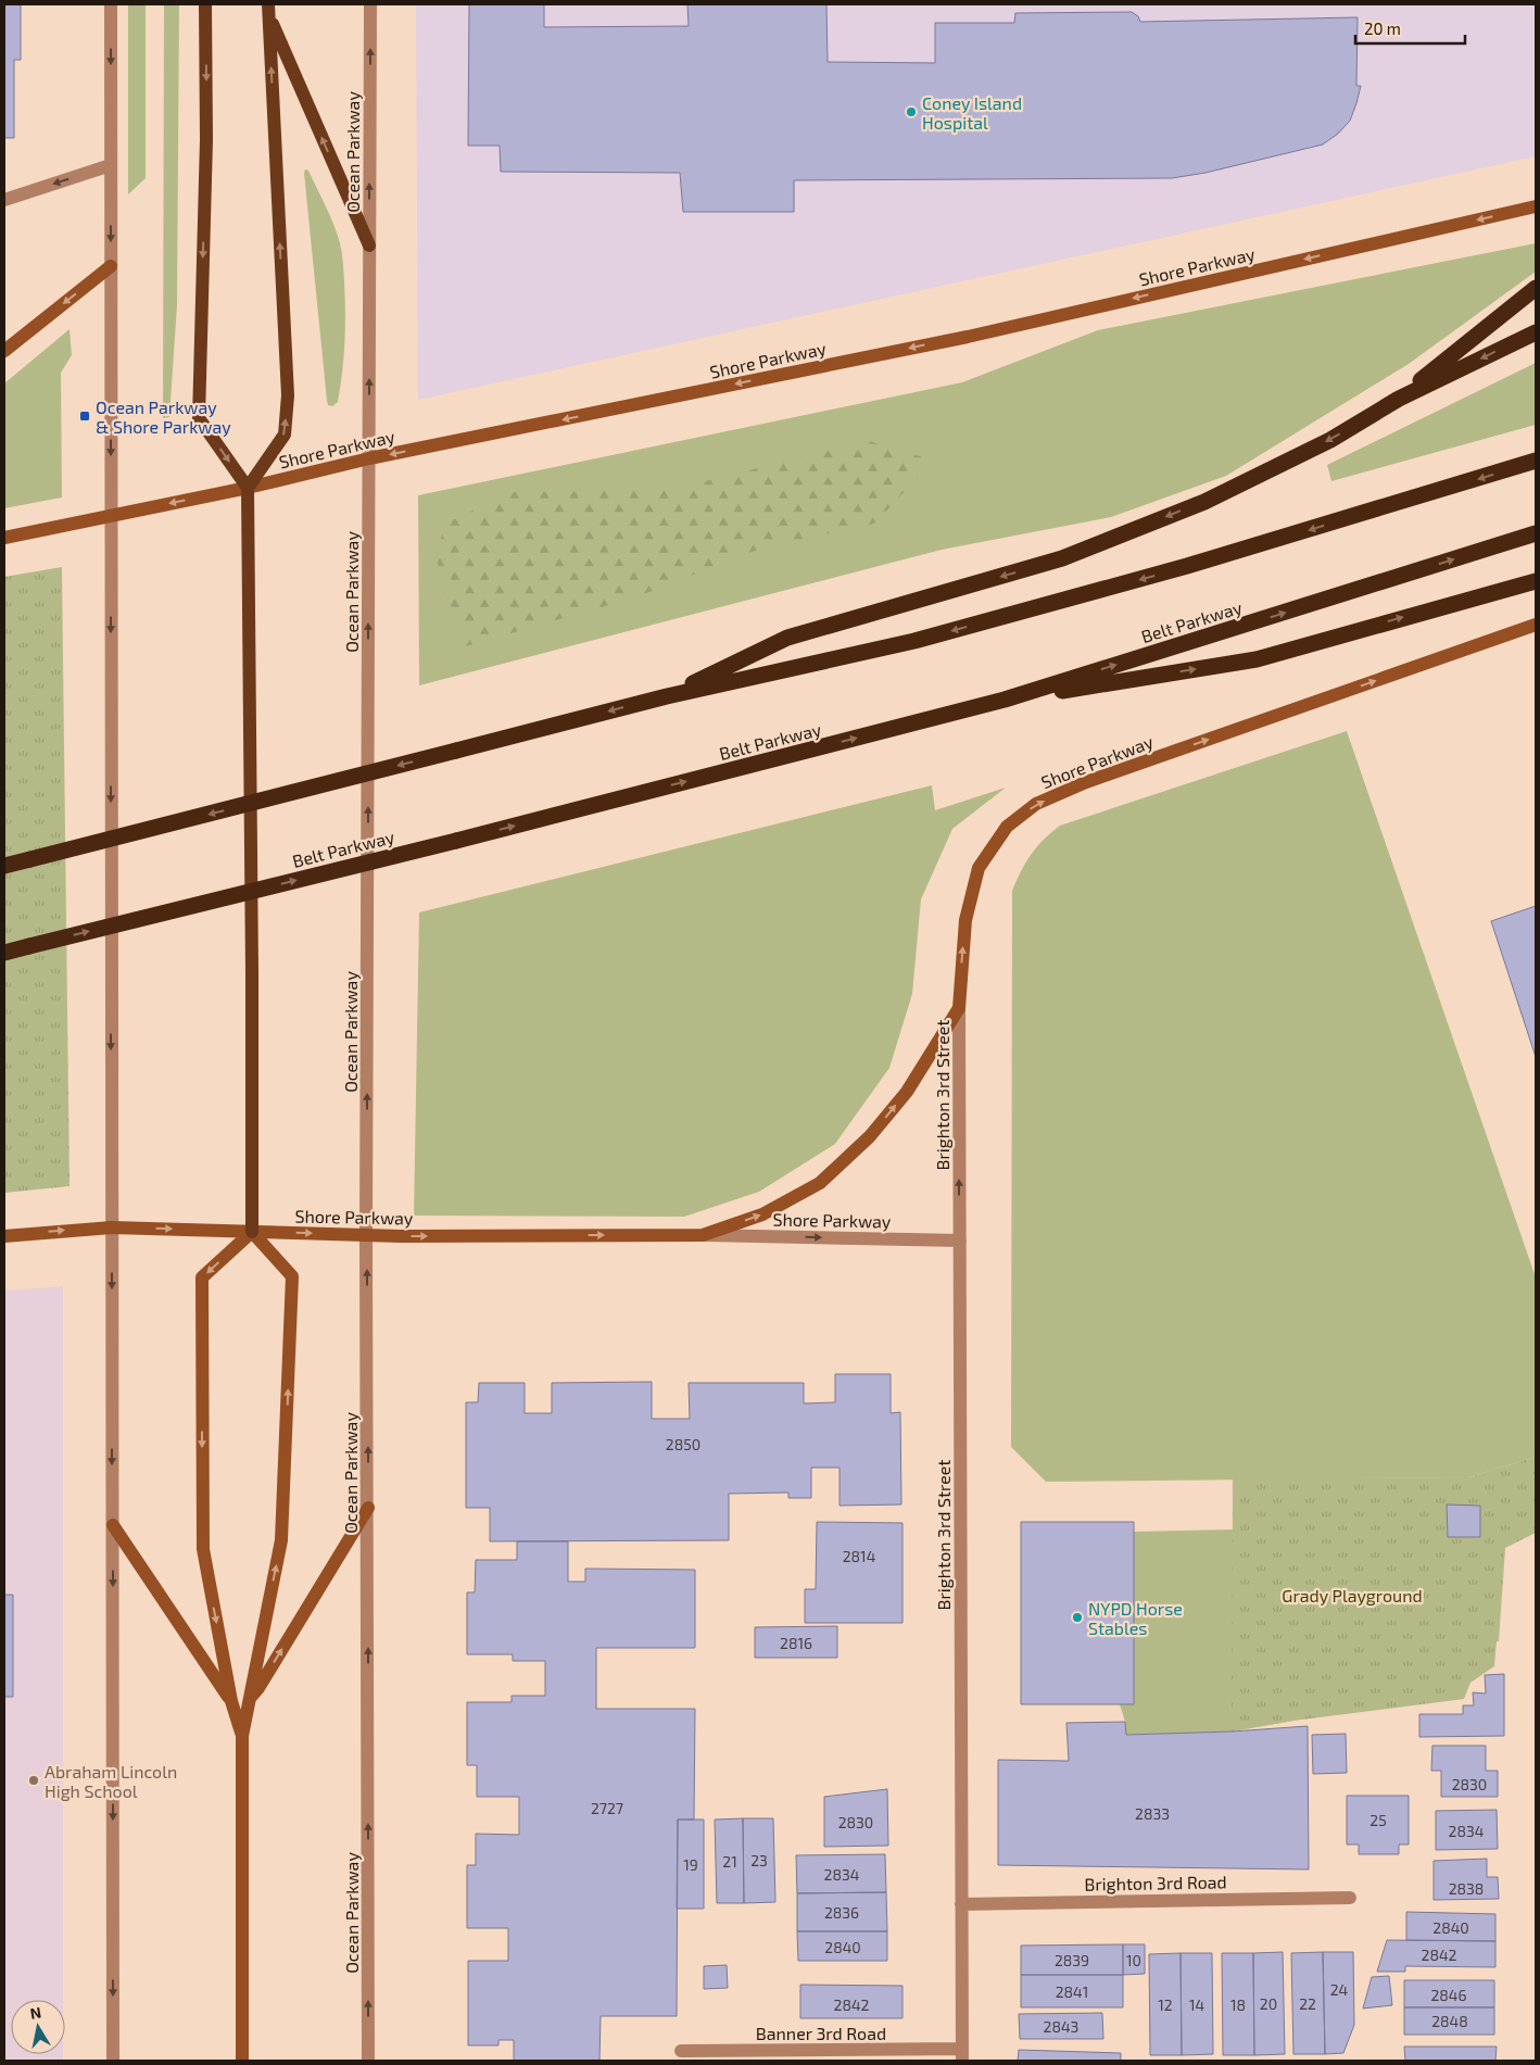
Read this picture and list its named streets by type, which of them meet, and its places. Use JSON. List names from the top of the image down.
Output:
{
  "streets": {
    "highway": ["Belt Parkway"],
    "main road": ["Shore Parkway"],
    "street": [
      "Ocean Parkway",
      "Brighton 3rd Street",
      "Brighton 3rd Road",
      "Banner 3rd Road"
    ]
  },
  "crossings": [
    ["Ocean Parkway", "Shore Parkway"],
    ["Shore Parkway", "Brighton 3rd Street"],
    ["Brighton 3rd Street", "Brighton 3rd Road"],
    ["Brighton 3rd Street", "Banner 3rd Road"]
  ],
  "one_way": ["Ocean Parkway"],
  "parks": ["Grady Playground"],
  "places": {
    "other": ["Coney Island Hospital", "NYPD Horse Stables", "Abraham Lincoln High School"],
    "transit": ["Ocean Parkway & Shore Parkway"]
  },
  "house_numbers": [
    "2850",
    "2814",
    "2816",
    "2830",
    "2727",
    "2833",
    "25",
    "2830",
    "2834",
    "23",
    "21",
    "19",
    "2834",
    "2838",
    "2836",
    "2840",
    "2840",
    "2842",
    "2839",
    "10",
    "24",
    "2841",
    "2846",
    "20",
    "22",
    "2842",
    "12",
    "14",
    "18",
    "2848",
    "2843"
  ],
  "scale_bar": "20 m",
  "north": "top"
}
